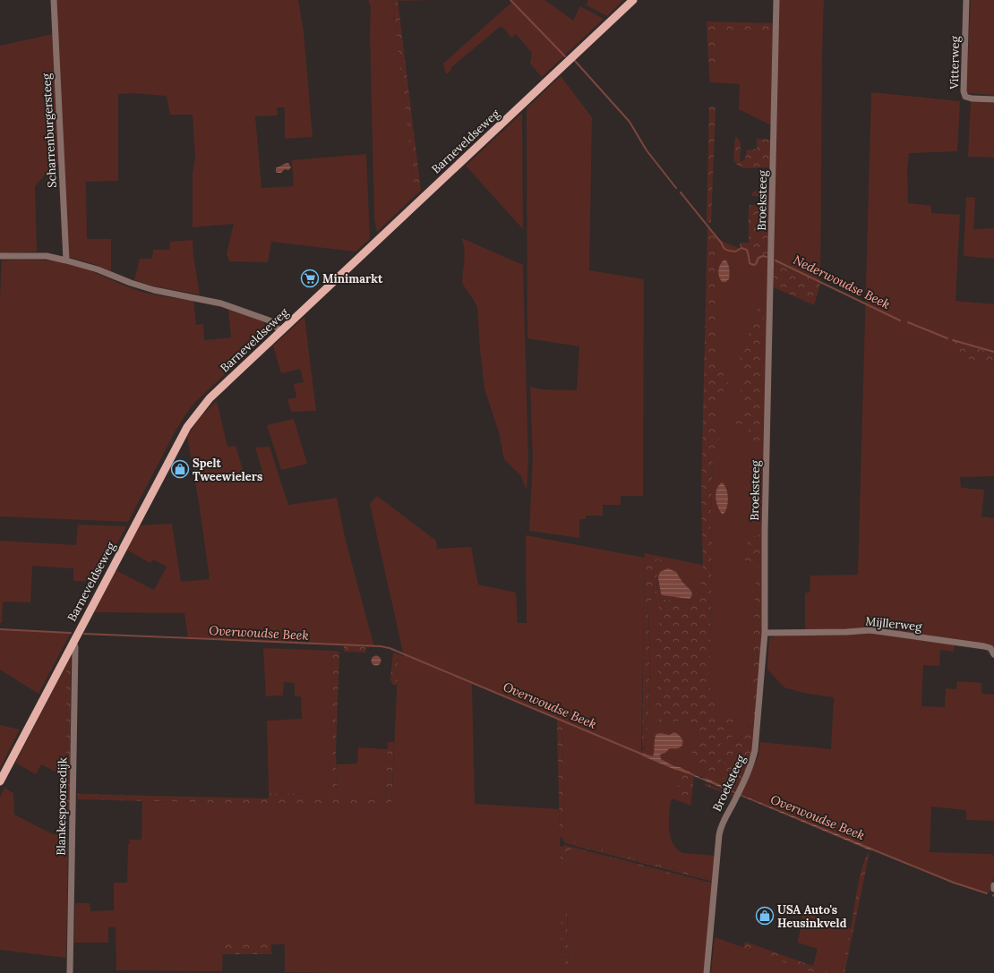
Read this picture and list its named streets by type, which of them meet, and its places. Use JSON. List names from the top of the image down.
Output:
{
  "streets": {
    "main road": ["Barneveldseweg"],
    "street": [
      "Vitterweg",
      "Scharrenburgersteeg",
      "Broeksteeg",
      "Mijllerweg",
      "Blankespoorsedijk"
    ]
  },
  "crossings": [
    ["Barneveldseweg", "Blankespoorsedijk"],
    ["Broeksteeg", "Mijllerweg"]
  ],
  "water": ["Nederwoudse Beek", "Overwoudse Beek"],
  "places": {
    "supermarket": ["Minimarkt"],
    "shop": ["Spelt Tweewielers", "USA Auto's Heusinkveld"]
  }
}
